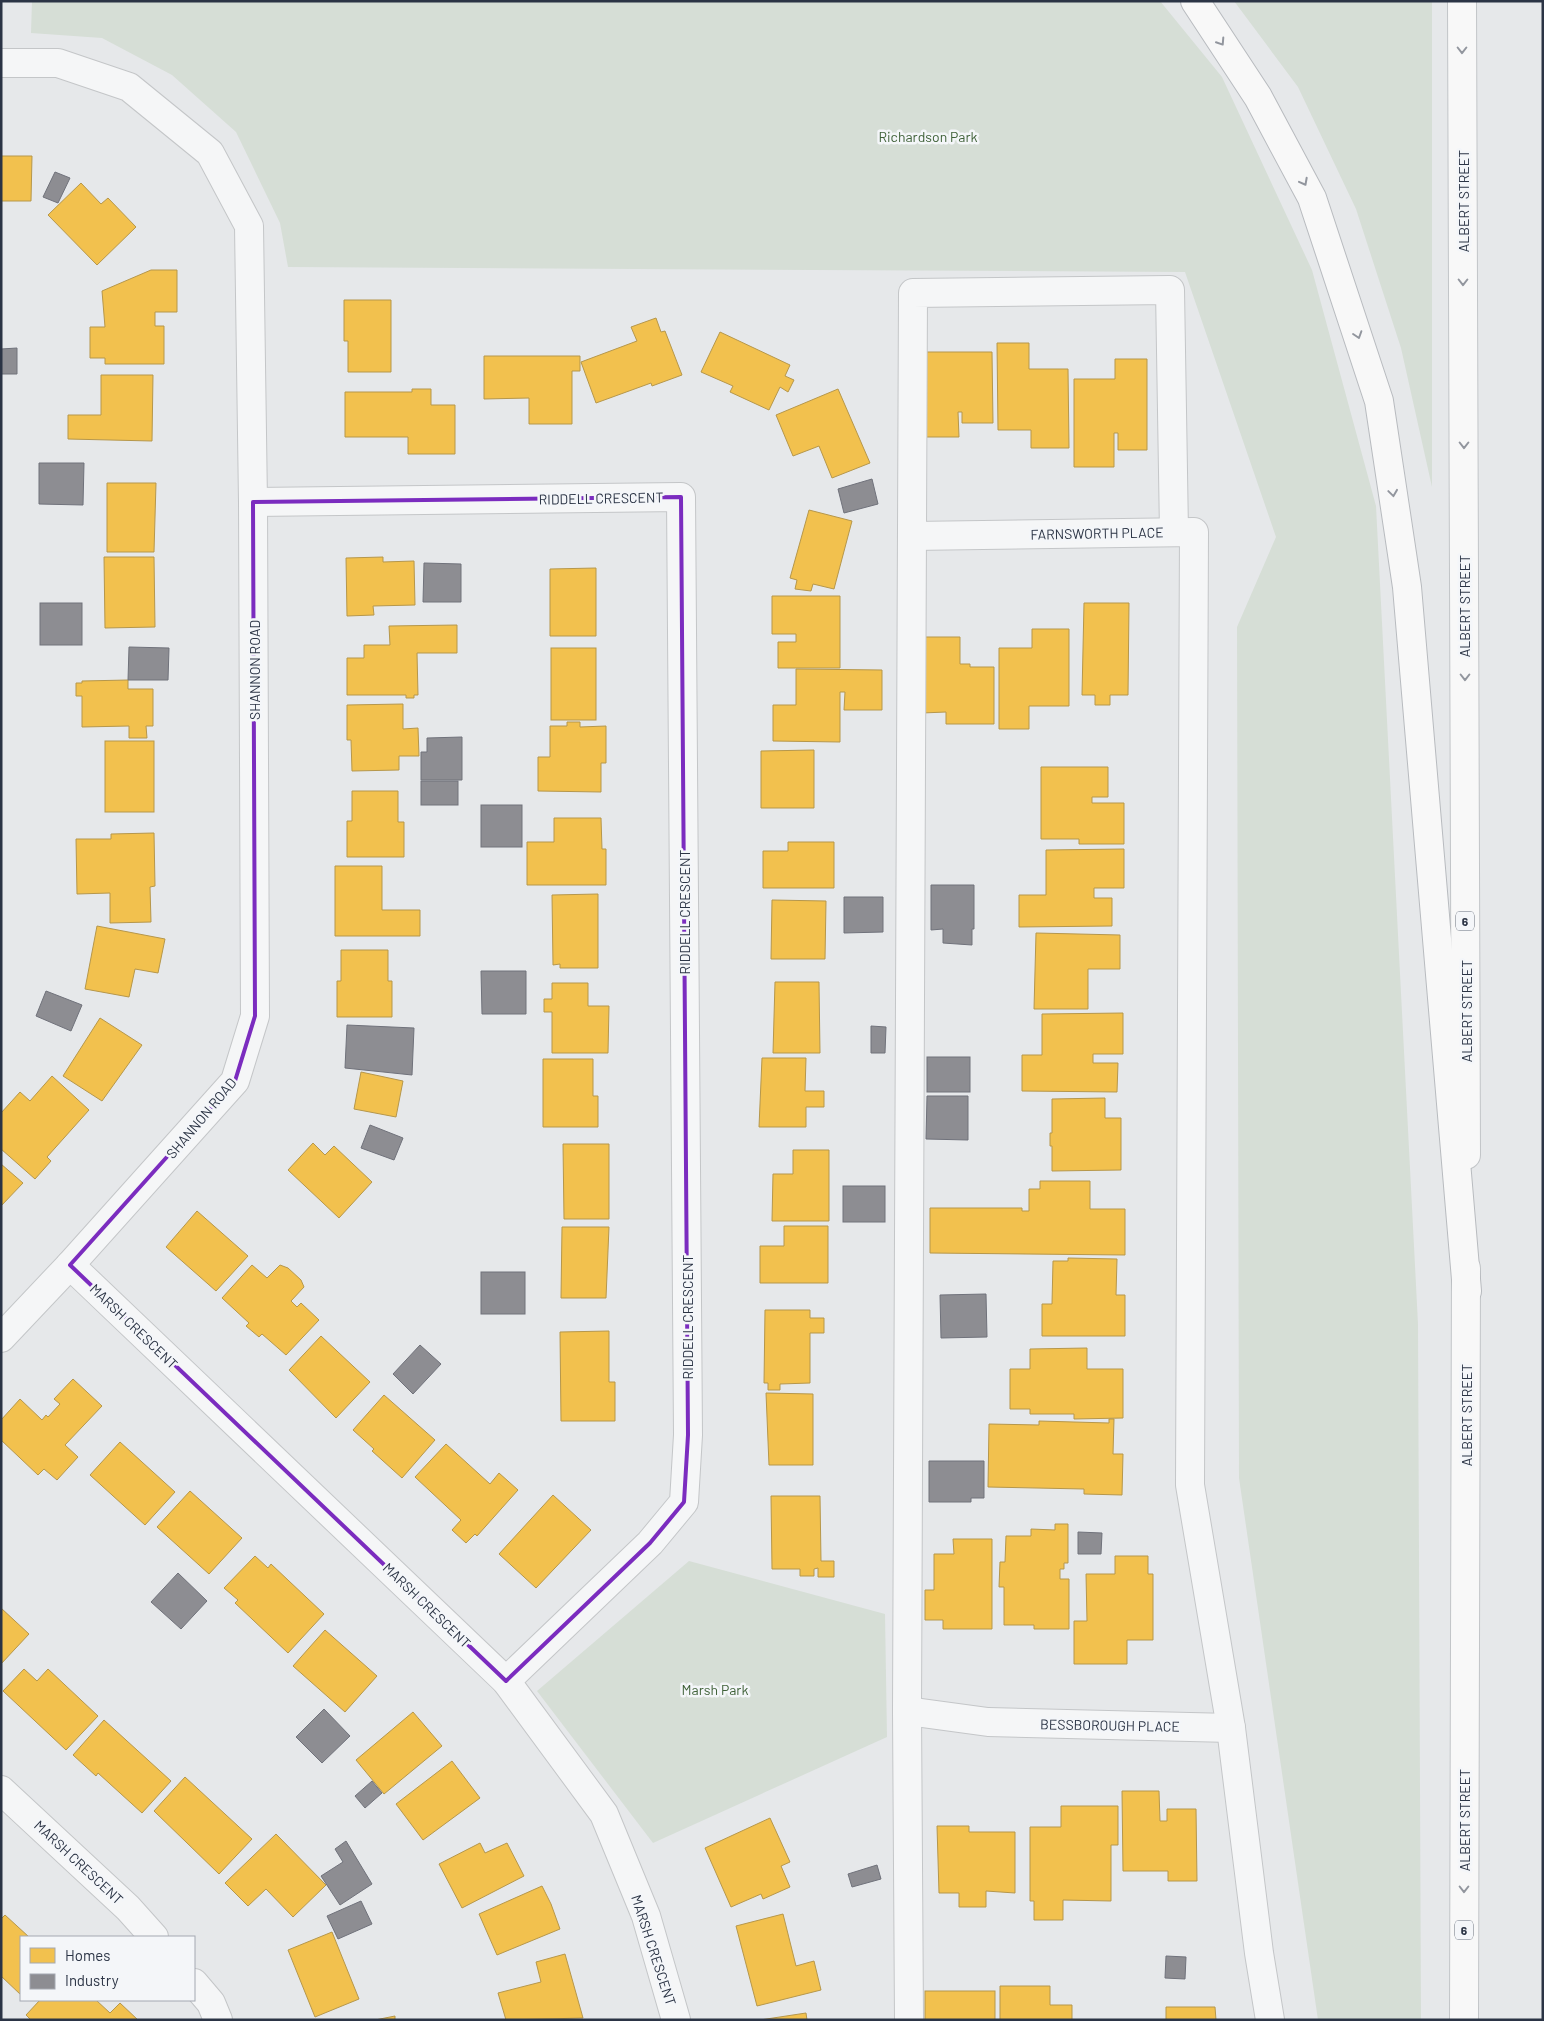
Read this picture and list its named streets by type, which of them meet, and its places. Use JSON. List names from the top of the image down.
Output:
{
  "streets": {
    "main road": ["ALBERT STREET", "6"],
    "street": [
      "RIDDELL CRESCENT",
      "FARNSWORTH PLACE",
      "SHANNON ROAD",
      "MARSH CRESCENT",
      "BESSBOROUGH PLACE"
    ]
  },
  "crossings": [
    ["RIDDELL CRESCENT", "SHANNON ROAD"],
    ["RIDDELL CRESCENT", "MARSH CRESCENT"],
    ["SHANNON ROAD", "MARSH CRESCENT"]
  ],
  "parks": ["Richardson Park", "Marsh Park"],
  "legend": ["Homes", "Industry"]
}
